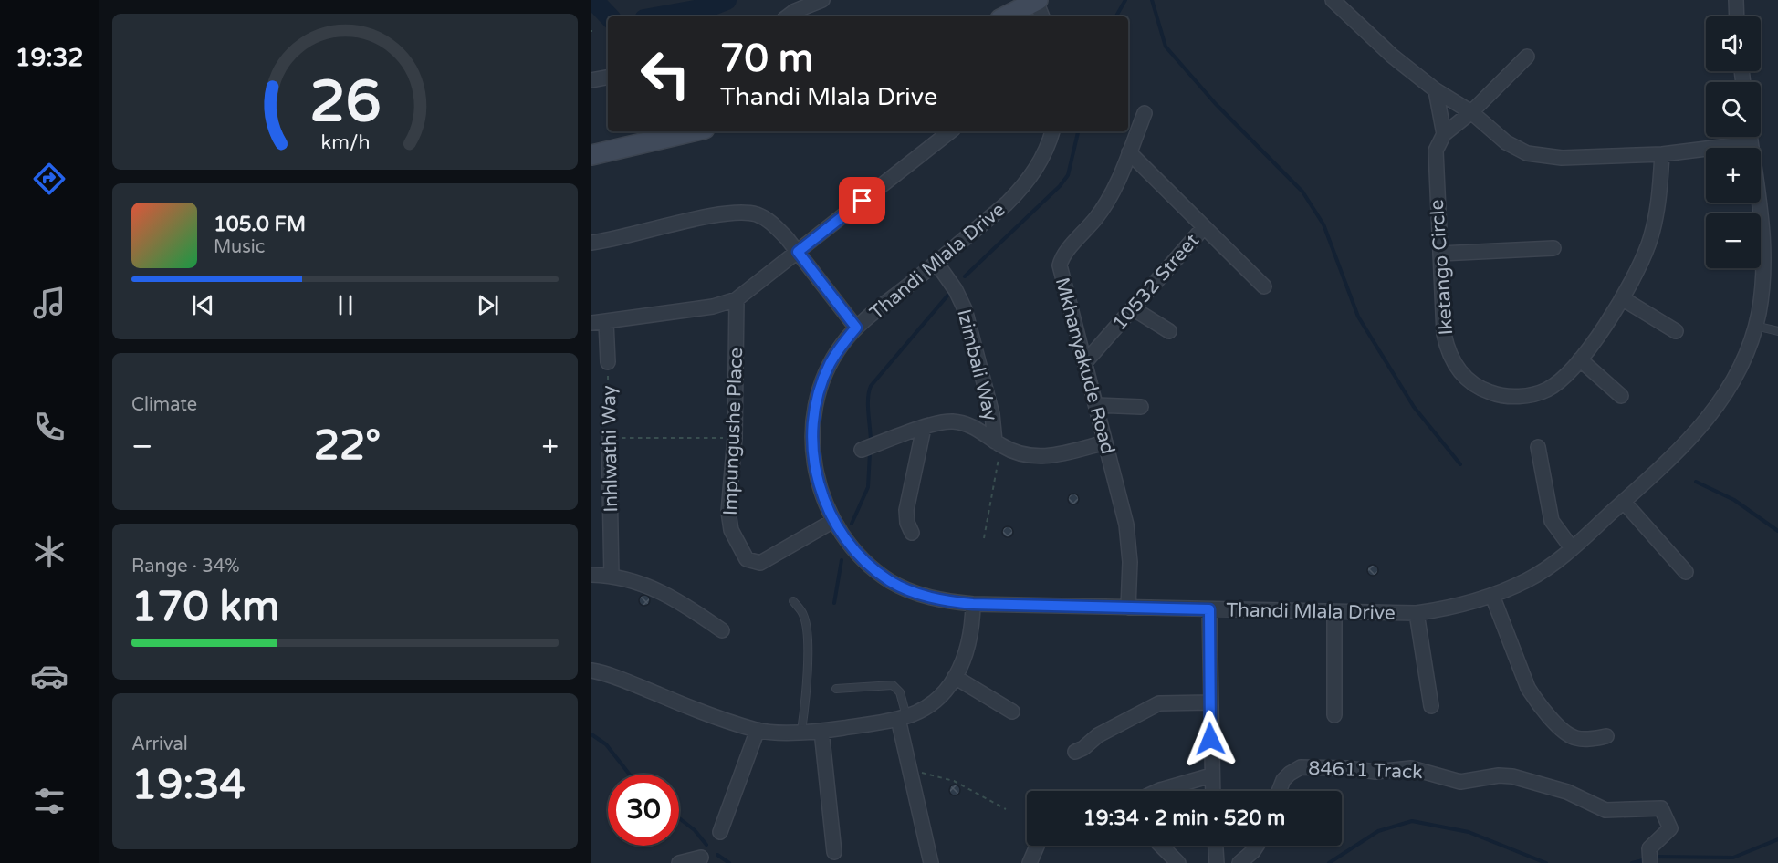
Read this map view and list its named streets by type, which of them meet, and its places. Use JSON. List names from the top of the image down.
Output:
{
  "streets": {
    "street": [
      "Thandi Mlala Drive",
      "Iketango Circle",
      "10532 Street",
      "Izimbali Way",
      "Mkhanyakude Road",
      "Impungushe Place",
      "Inhlwathi Way",
      "84611 Track"
    ]
  },
  "crossings": [
    ["Thandi Mlala Drive", "Izimbali Way"],
    ["Thandi Mlala Drive", "Mkhanyakude Road"],
    ["Thandi Mlala Drive", "Impungushe Place"],
    ["10532 Street", "Mkhanyakude Road"]
  ],
  "page": {
    "tabs": "19:32",
    "map_buttons": ["+", "−"],
    "turn": ["70 m", "Thandi Mlala Drive"],
    "song": ["105.0 FM", "Music"],
    "tile": [
      "Climate",
      ["Range · 34%", "170 km"],
      ["Arrival", "19:34"]
    ],
    "heat": ["−", "22°", "+"],
    "limit": "30",
    "trip": "19:34 · 2 min · 520 m",
    "gauge": ["26", "km/h"]
  }
}
